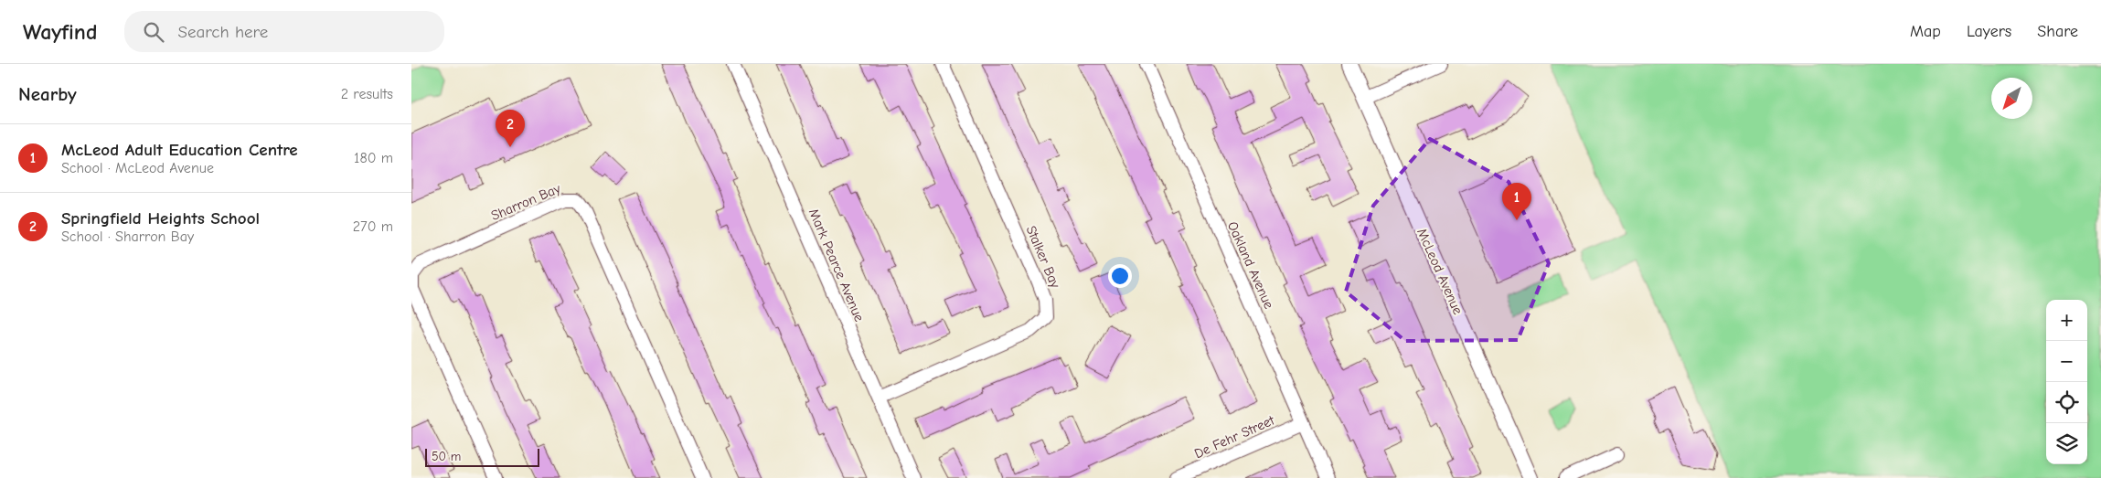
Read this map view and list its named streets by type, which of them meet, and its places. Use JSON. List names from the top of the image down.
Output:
{
  "streets": {
    "street": [
      "Sharron Bay",
      "Stalker Bay",
      "Mark Pearce Avenue",
      "Oakland Avenue",
      "McLeod Avenue",
      "De Fehr Street"
    ]
  },
  "crossings": [
    ["Stalker Bay", "Mark Pearce Avenue"],
    ["Oakland Avenue", "De Fehr Street"]
  ],
  "scale_bar": "50 m",
  "north": "bottom left",
  "page": {
    "header": "Wayfind",
    "search": "Search here",
    "nav": ["Map", "Layers", "Share"],
    "heading": ["Nearby", "2 results"],
    "pins": ["2", "1"],
    "list": [
      {
        "mark": "1",
        "name": "McLeod Adult Education Centre",
        "note": "School · McLeod Avenue",
        "value": "180 m"
      },
      {
        "mark": "2",
        "name": "Springfield Heights School",
        "note": "School · Sharron Bay",
        "value": "270 m"
      }
    ],
    "map_buttons": ["+", "−"],
    "scale": "50 m"
  }
}
